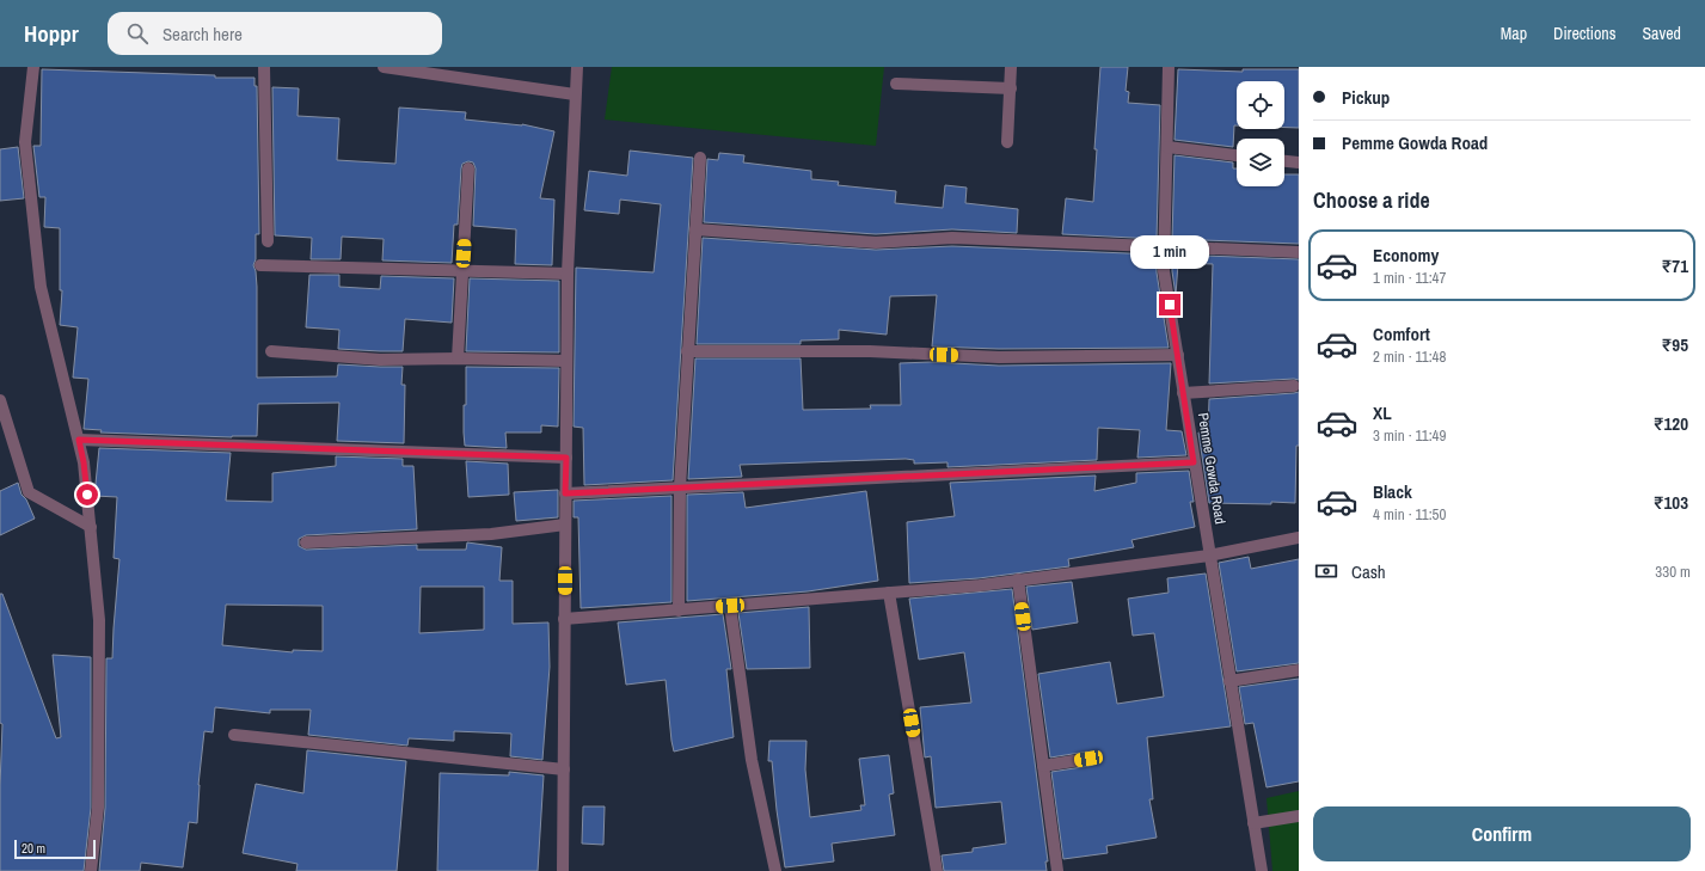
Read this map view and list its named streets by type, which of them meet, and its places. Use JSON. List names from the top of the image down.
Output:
{
  "streets": {
    "street": ["Pemme Gowda Road"]
  },
  "scale_bar": "20 m",
  "page": {
    "header": "Hoppr",
    "search": "Search here",
    "nav": ["Map", "Directions", "Saved"],
    "banner": ["Pickup", "Pemme Gowda Road"],
    "heading": "Choose a ride",
    "list": [
      {
        "name": "Economy",
        "note": "1 min · 11:47",
        "value": "₹71"
      },
      {
        "name": "Comfort",
        "note": "2 min · 11:48",
        "value": "₹95"
      },
      {
        "name": "XL",
        "note": "3 min · 11:49",
        "value": "₹120"
      },
      {
        "name": "Black",
        "note": "4 min · 11:50",
        "value": "₹103"
      }
    ],
    "bubble": "1 min",
    "pay": ["Cash", "330 m"],
    "buttons": "Confirm",
    "scale": "20 m"
  }
}
